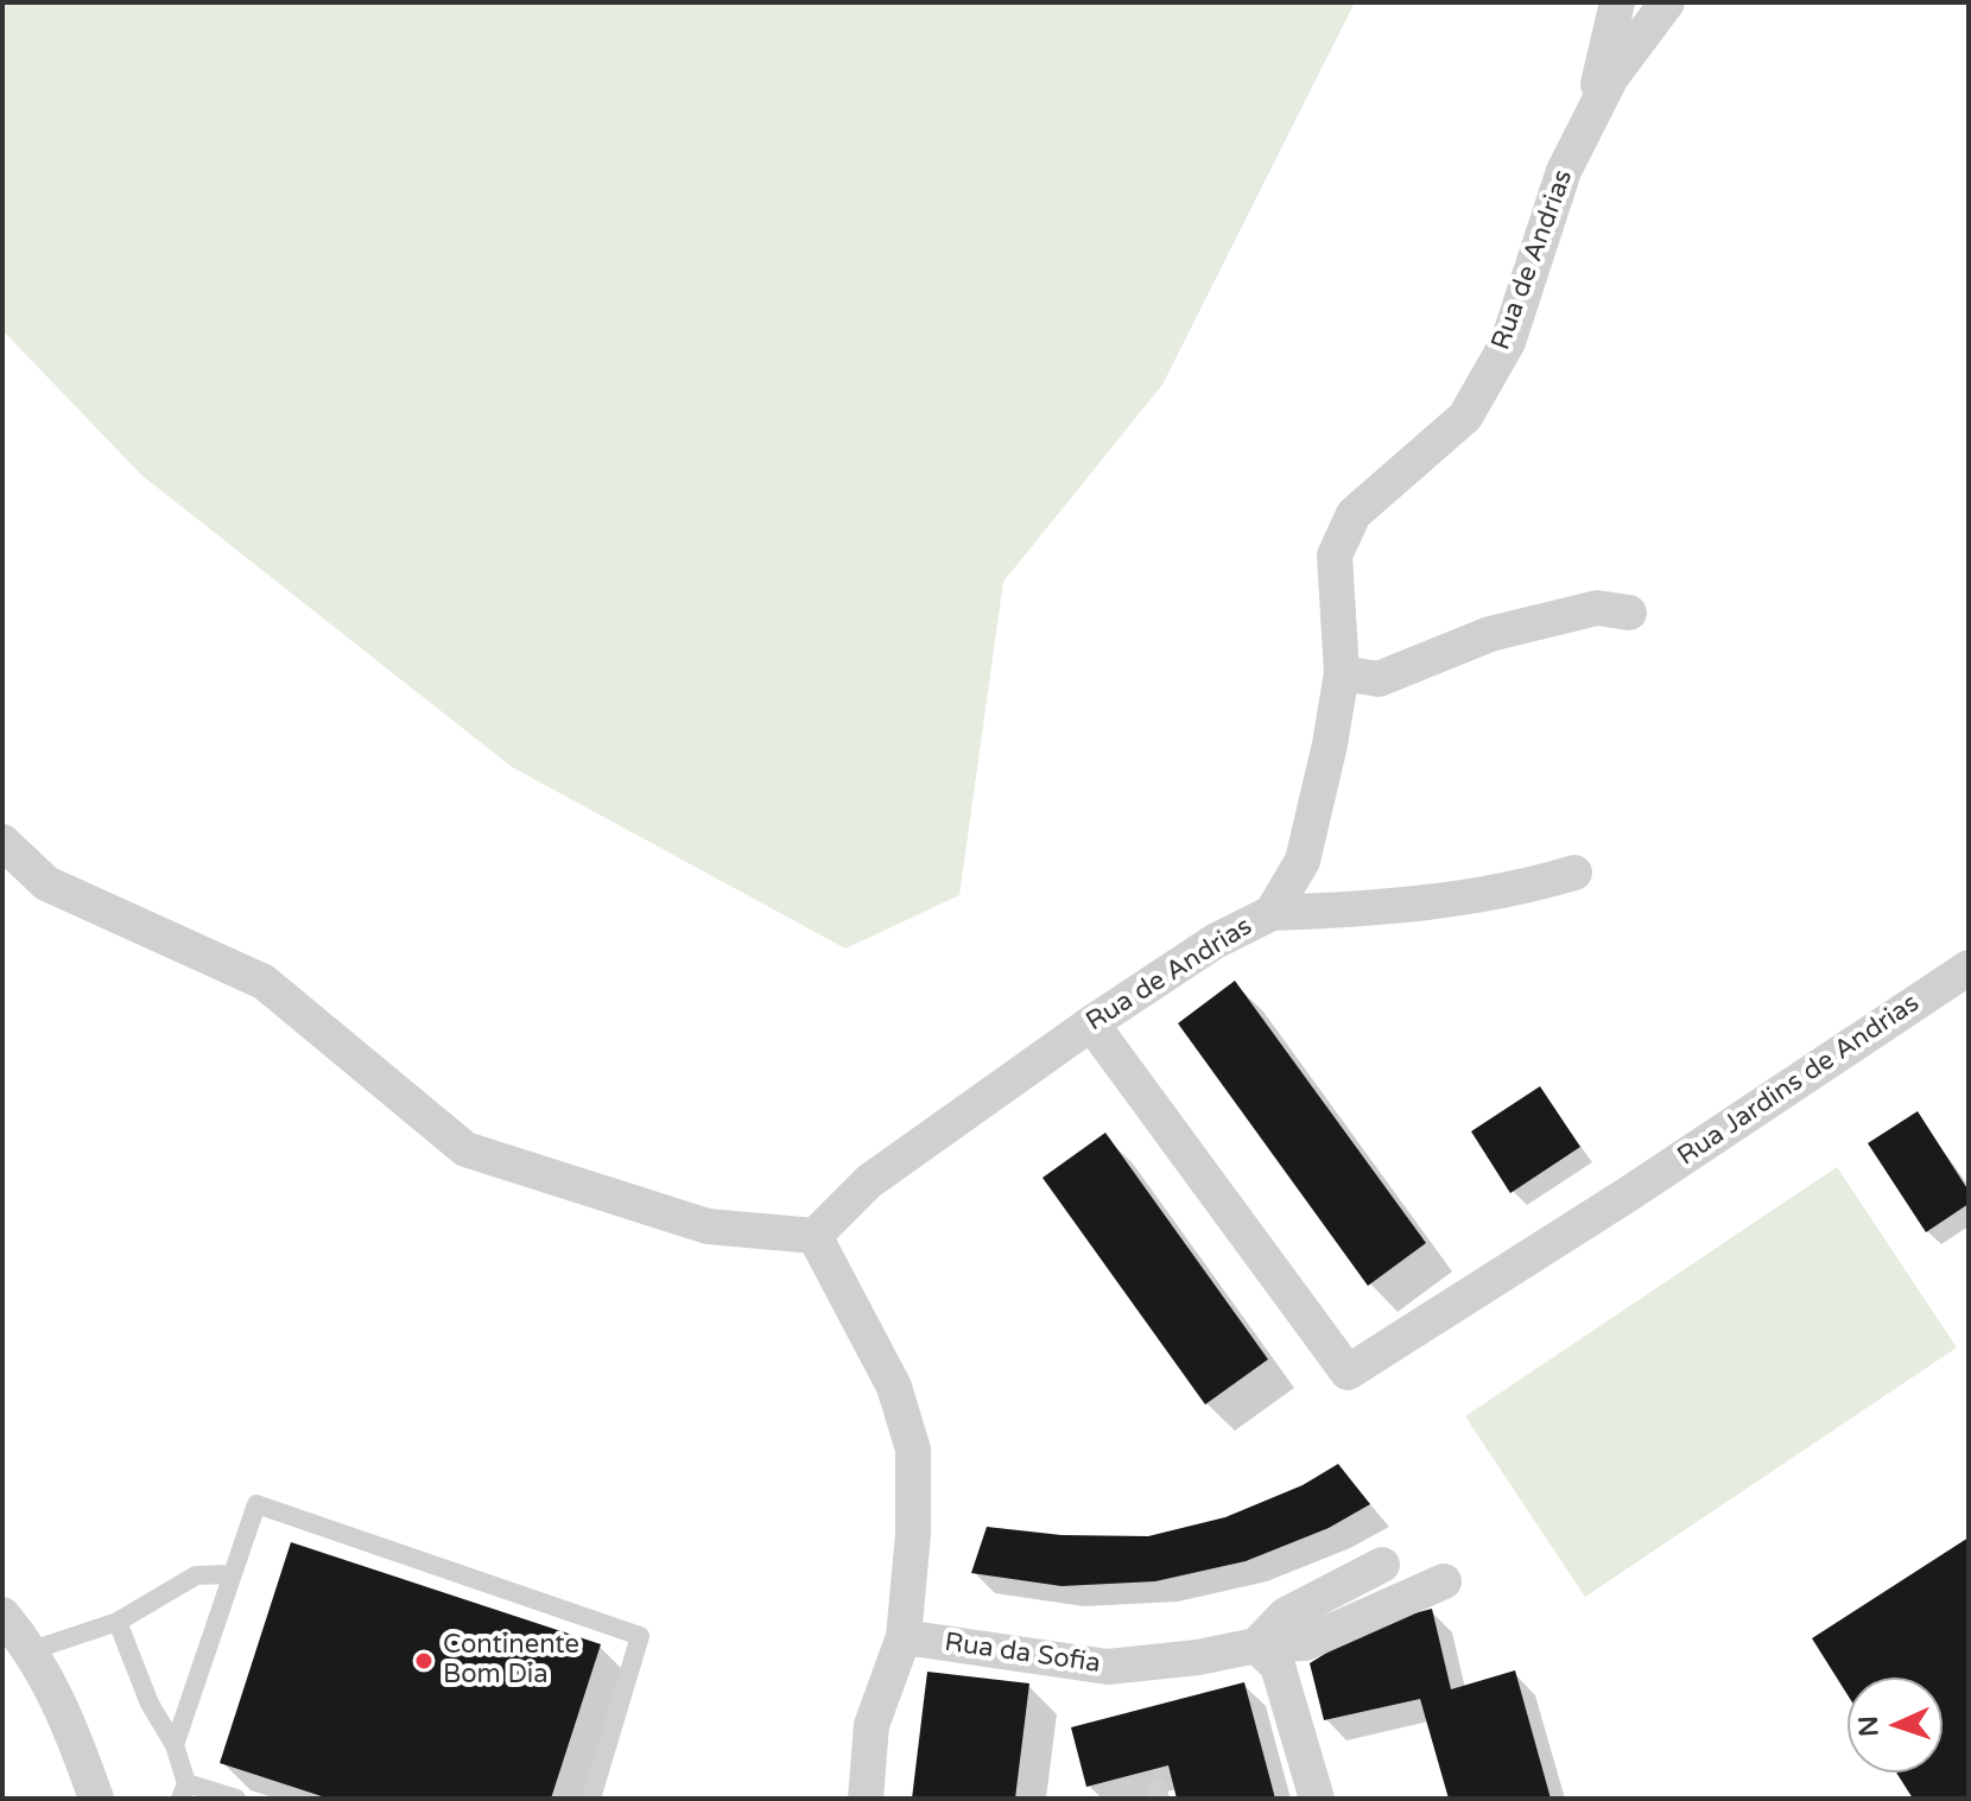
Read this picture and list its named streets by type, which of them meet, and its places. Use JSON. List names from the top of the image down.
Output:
{
  "streets": {
    "street": ["Rua de Andrias", "Rua Jardins de Andrias", "Rua da Sofia"]
  },
  "crossings": [
    ["Rua de Andrias", "Rua Jardins de Andrias"]
  ],
  "places": ["Continente Bom Dia"],
  "north": "left"
}
